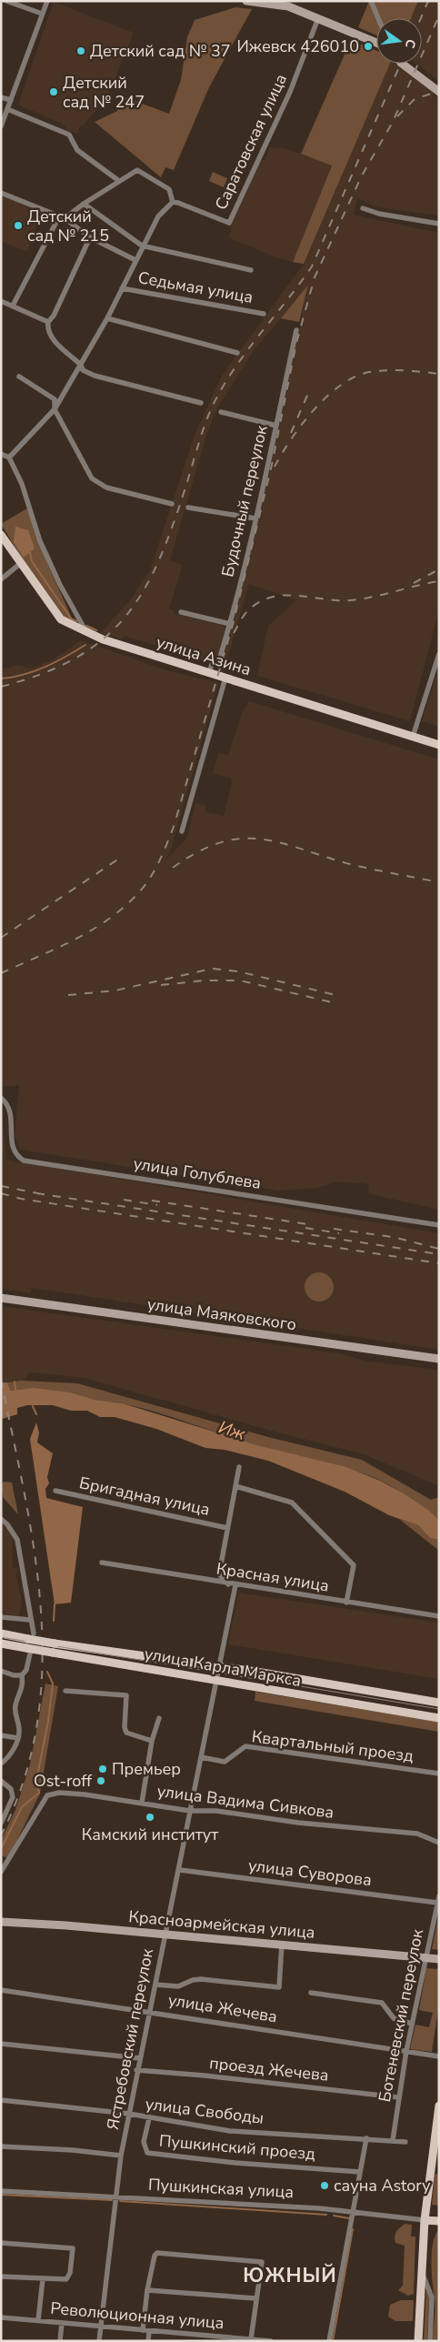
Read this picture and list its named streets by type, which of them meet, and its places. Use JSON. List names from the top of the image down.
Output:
{
  "streets": {
    "main road": ["улица Азина", "улица Карла Маркса", "Пушкинская улица"],
    "street": [
      "Саратовская улица",
      "Седьмая улица",
      "Будочный переулок",
      "улица Голублева",
      "улица Маяковского",
      "Бригадная улица",
      "Красная улица",
      "Квартальный проезд",
      "улица Вадима Сивкова",
      "улица Суворова",
      "Красноармейская улица",
      "улица Жечева",
      "Ботеневский переулок",
      "Ястребовский переулок",
      "проезд Жечева",
      "улица Свободы",
      "Пушкинский проезд",
      "Революционная улица"
    ]
  },
  "crossings": [
    ["Будочный переулок", "улица Азина"],
    ["Красная улица", "Ястребовский переулок"],
    ["улица Карла Маркса", "Ястребовский переулок"],
    ["Квартальный проезд", "Ястребовский переулок"],
    ["улица Вадима Сивкова", "Ястребовский переулок"],
    ["улица Суворова", "Ботеневский переулок"],
    ["улица Суворова", "Ястребовский переулок"],
    ["Красноармейская улица", "Ботеневский переулок"],
    ["Красноармейская улица", "Ястребовский переулок"],
    ["улица Жечева", "Ботеневский переулок"],
    ["улица Жечева", "Ястребовский переулок"],
    ["Ботеневский переулок", "проезд Жечева"],
    ["Ботеневский переулок", "улица Свободы"],
    ["Ястребовский переулок", "проезд Жечева"],
    ["Ястребовский переулок", "улица Свободы"],
    ["Ястребовский переулок", "Пушкинская улица"],
    ["Ястребовский переулок", "Революционная улица"],
    ["улица Свободы", "Пушкинский проезд"]
  ],
  "districts": ["ЮЖНЫЙ"],
  "water": ["Иж"],
  "places": [
    "Ижевск 426010",
    "Детский сад № 37",
    "Детский сад № 247",
    "Детский сад № 215",
    "Премьер",
    "Ost-roff",
    "Камский институт",
    "сауна Astory"
  ],
  "north": "right"
}
